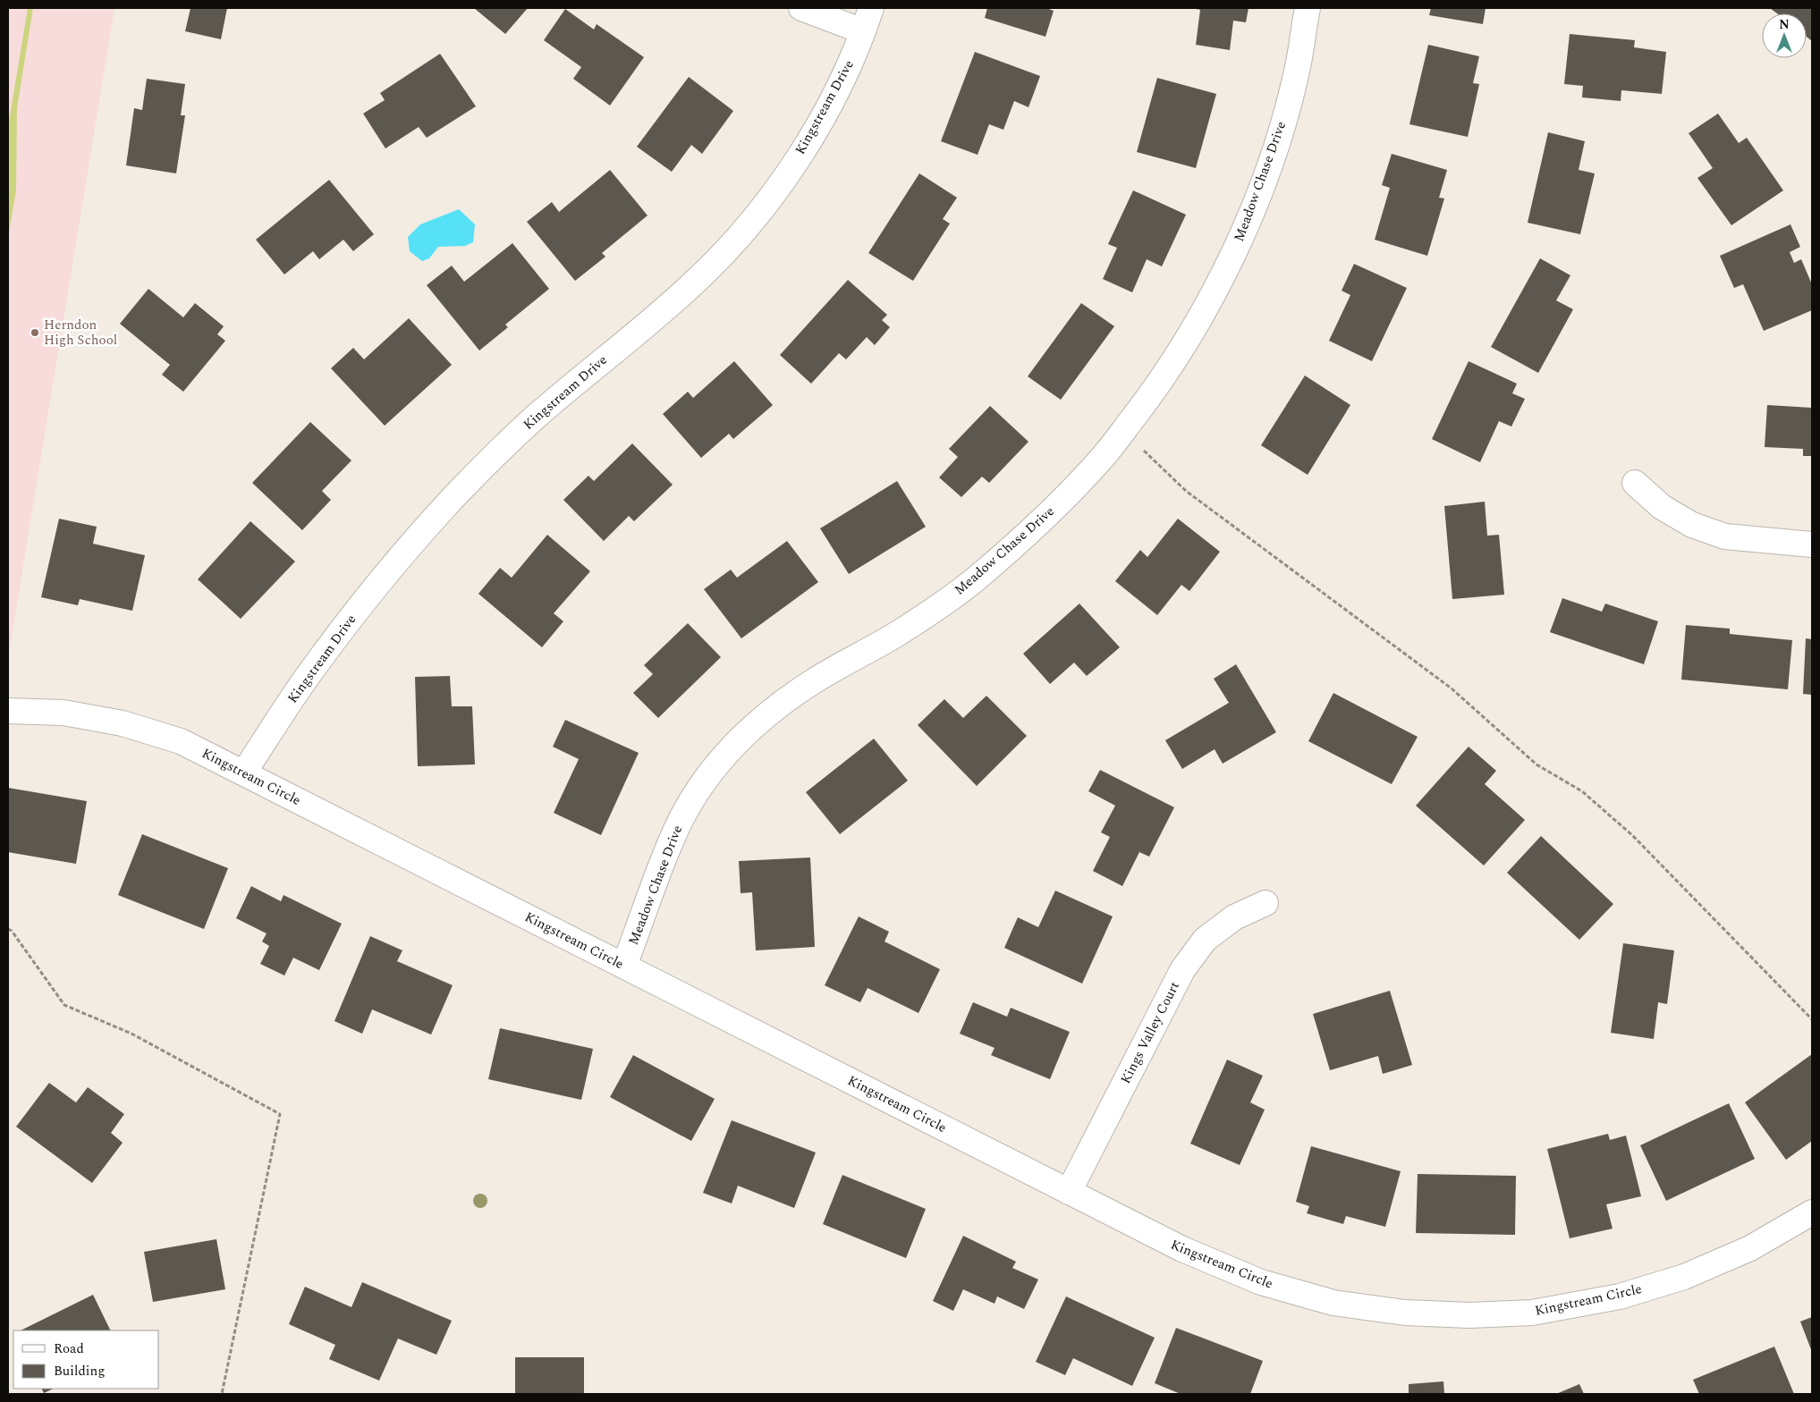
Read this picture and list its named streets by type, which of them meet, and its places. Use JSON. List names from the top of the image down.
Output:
{
  "streets": {
    "street": [
      "Kingstream Drive",
      "Meadow Chase Drive",
      "Kingstream Circle",
      "Kings Valley Court"
    ]
  },
  "crossings": [
    ["Kingstream Drive", "Kingstream Circle"],
    ["Meadow Chase Drive", "Kingstream Circle"],
    ["Kingstream Circle", "Kings Valley Court"]
  ],
  "places": ["Herndon High School"],
  "legend": ["Road", "Building"],
  "north": "top"
}
